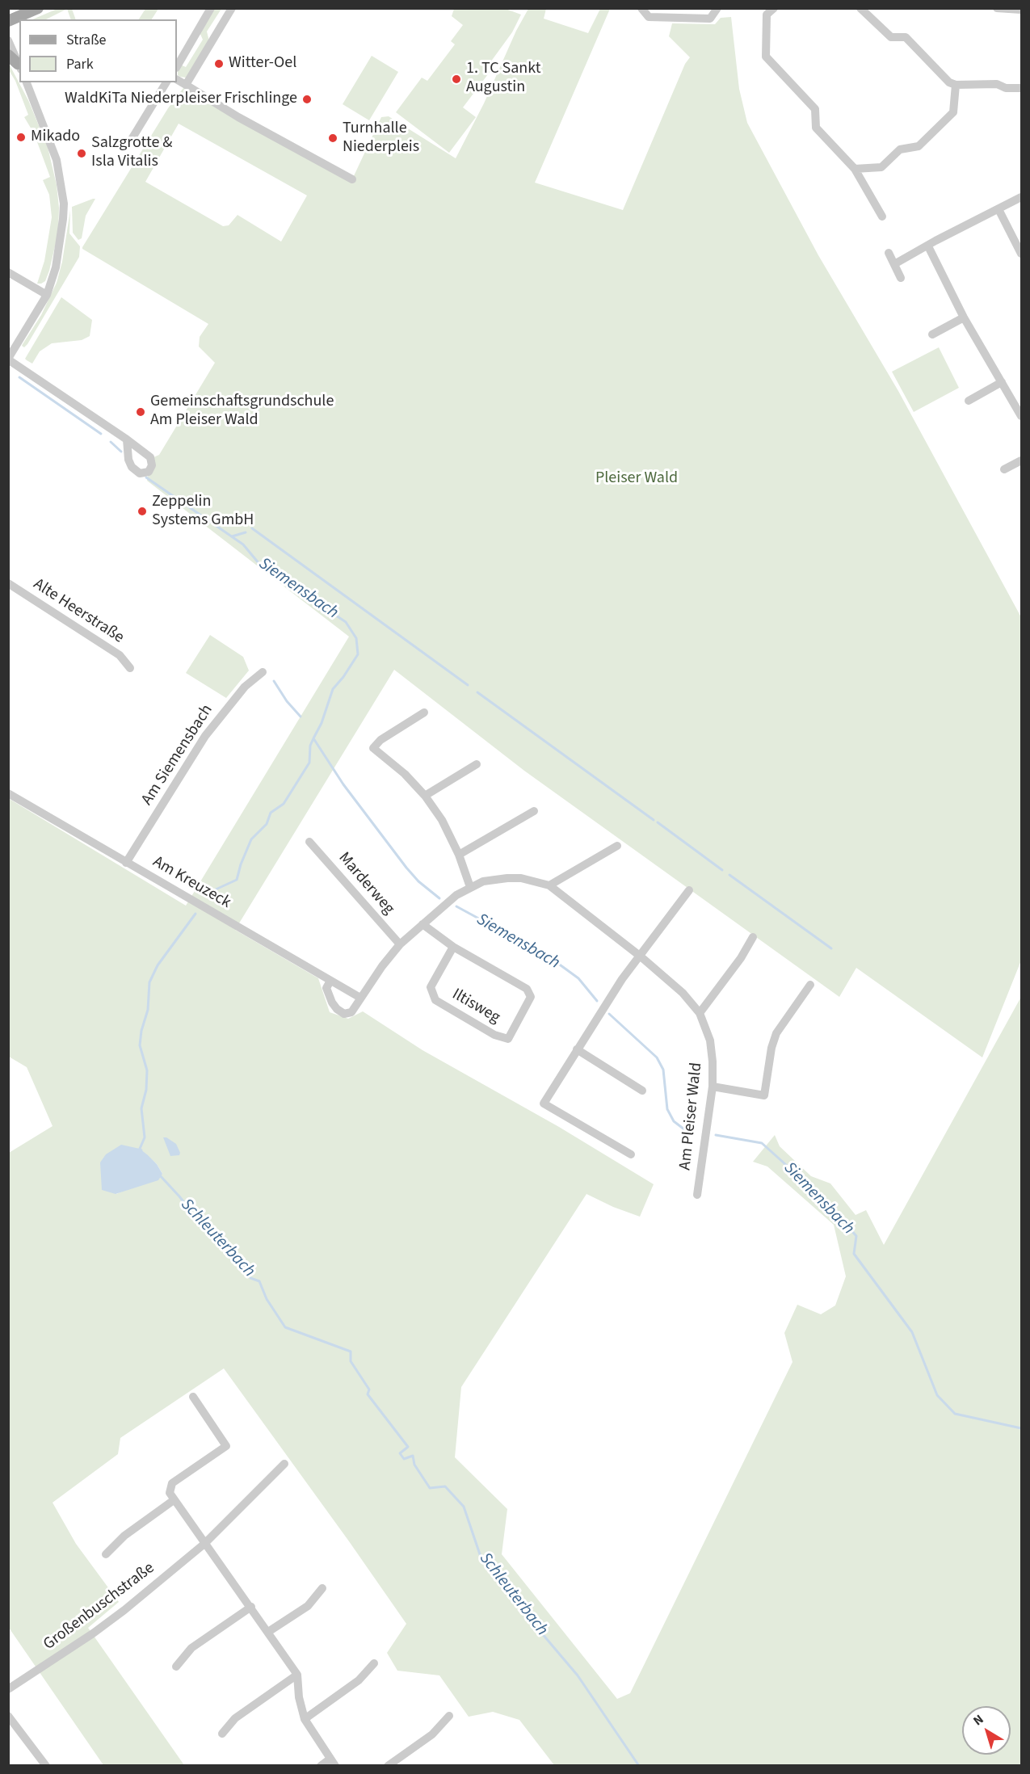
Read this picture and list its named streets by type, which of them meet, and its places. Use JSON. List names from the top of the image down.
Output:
{
  "streets": {
    "street": [
      "Alte Heerstraße",
      "Am Siemensbach",
      "Am Kreuzeck",
      "Marderweg",
      "Iltisweg",
      "Am Pleiser Wald",
      "Großenbuschstraße"
    ]
  },
  "crossings": [
    ["Am Siemensbach", "Am Kreuzeck"],
    ["Am Kreuzeck", "Am Pleiser Wald"],
    ["Marderweg", "Am Pleiser Wald"],
    ["Iltisweg", "Am Pleiser Wald"]
  ],
  "water": ["Siemensbach", "Schleuterbach"],
  "parks": ["Pleiser Wald"],
  "places": [
    "Witter-Oel",
    "1. TC Sankt Augustin",
    "WaldKiTa Niederpleiser Frischlinge",
    "Mikado",
    "Turnhalle Niederpleis",
    "Salzgrotte & Isla Vitalis",
    "Gemeinschaftsgrundschule Am Pleiser Wald",
    "Zeppelin Systems GmbH"
  ],
  "legend": ["Straße", "Park"],
  "north": "top left"
}
